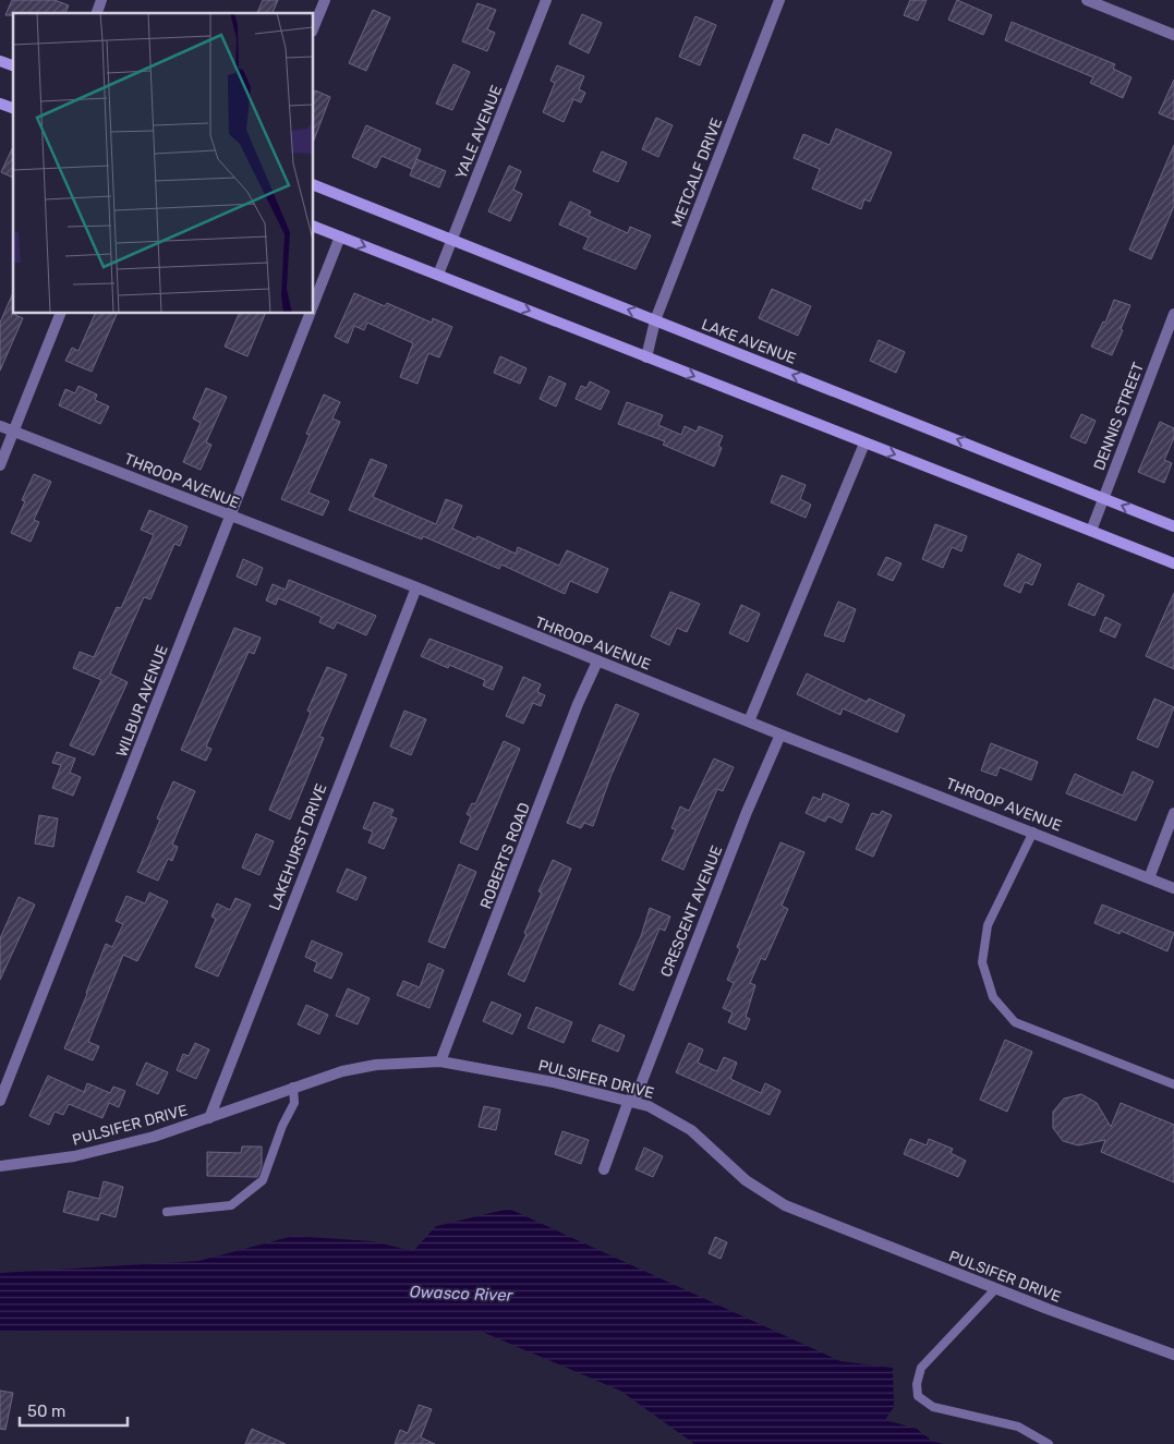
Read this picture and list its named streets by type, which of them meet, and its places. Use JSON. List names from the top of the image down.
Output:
{
  "streets": {
    "main road": ["LAKE AVENUE"],
    "street": [
      "YALE AVENUE",
      "METCALF DRIVE",
      "DENNIS STREET",
      "THROOP AVENUE",
      "WILBUR AVENUE",
      "LAKEHURST DRIVE",
      "ROBERTS ROAD",
      "CRESCENT AVENUE",
      "PULSIFER DRIVE"
    ]
  },
  "crossings": [
    ["YALE AVENUE", "LAKE AVENUE"],
    ["METCALF DRIVE", "LAKE AVENUE"],
    ["LAKE AVENUE", "DENNIS STREET"],
    ["THROOP AVENUE", "WILBUR AVENUE"],
    ["THROOP AVENUE", "LAKEHURST DRIVE"],
    ["THROOP AVENUE", "ROBERTS ROAD"],
    ["THROOP AVENUE", "CRESCENT AVENUE"],
    ["LAKEHURST DRIVE", "PULSIFER DRIVE"],
    ["ROBERTS ROAD", "PULSIFER DRIVE"],
    ["CRESCENT AVENUE", "PULSIFER DRIVE"]
  ],
  "water": ["Owasco River"],
  "scale_bar": "50 m"
}
